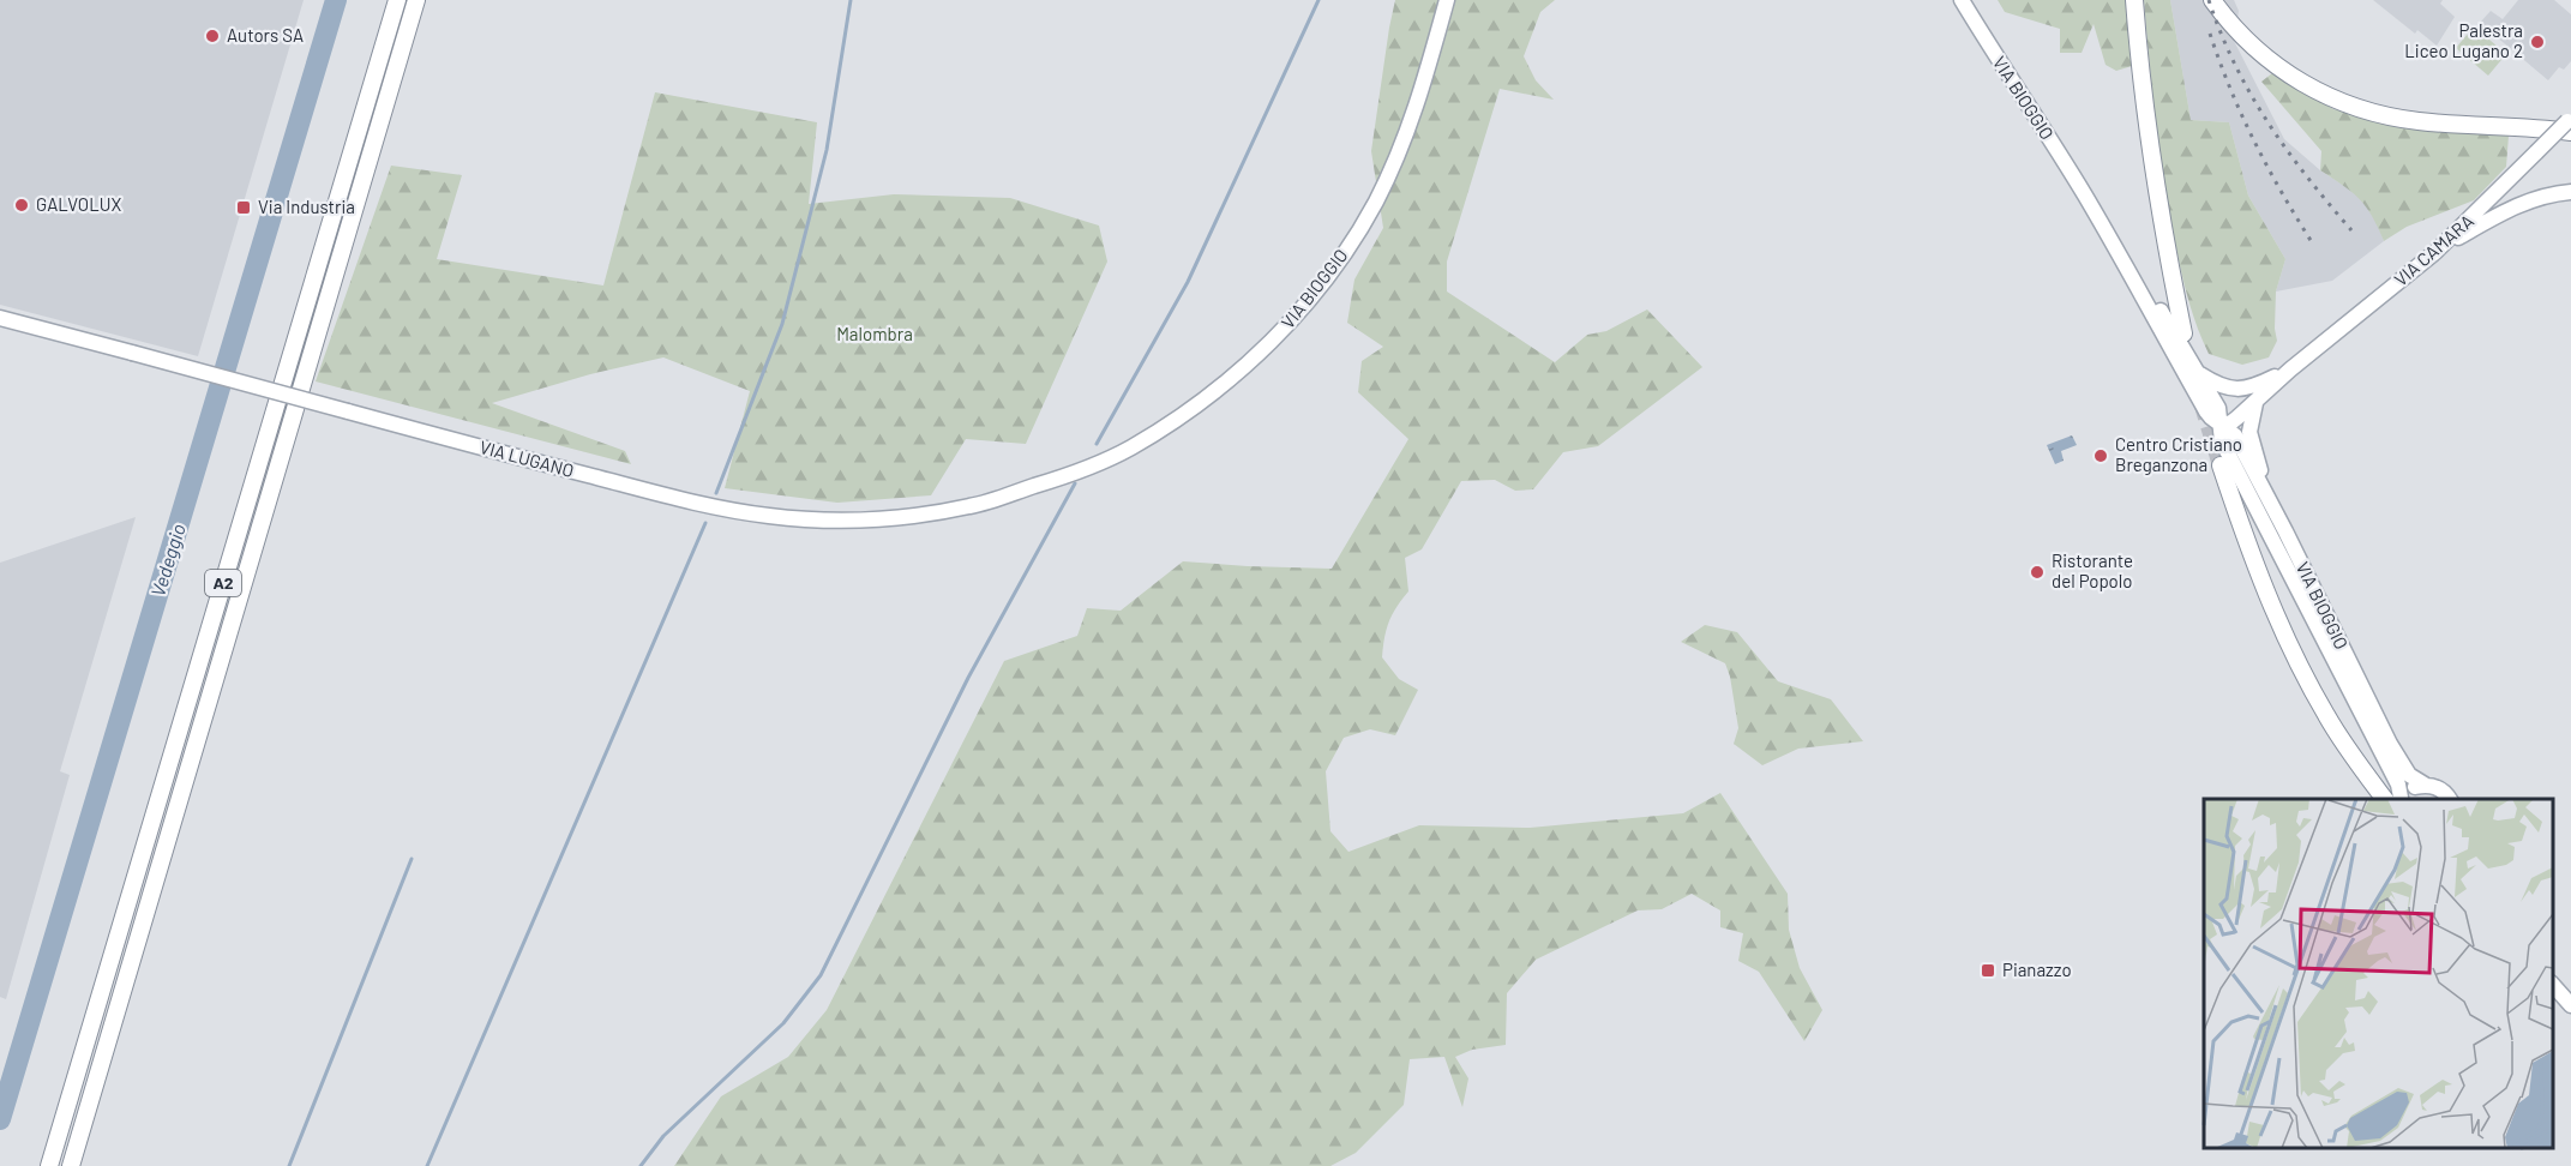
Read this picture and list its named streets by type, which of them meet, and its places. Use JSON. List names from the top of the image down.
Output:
{
  "streets": {
    "highway": ["A2"],
    "main road": ["VIA BIOGGIO", "VIA CAMARA", "VIA LUGANO"]
  },
  "crossings": [
    ["VIA BIOGGIO", "VIA CAMARA"],
    ["VIA BIOGGIO", "VIA LUGANO"]
  ],
  "water": ["Vedeggio"],
  "parks": ["Malombra"],
  "places": {
    "other": [
      "Autors SA",
      "Palestra Liceo Lugano 2",
      "GALVOLUX",
      "Centro Cristiano Breganzona",
      "Ristorante del Popolo"
    ],
    "transit": ["Via Industria", "Pianazzo"]
  }
}
